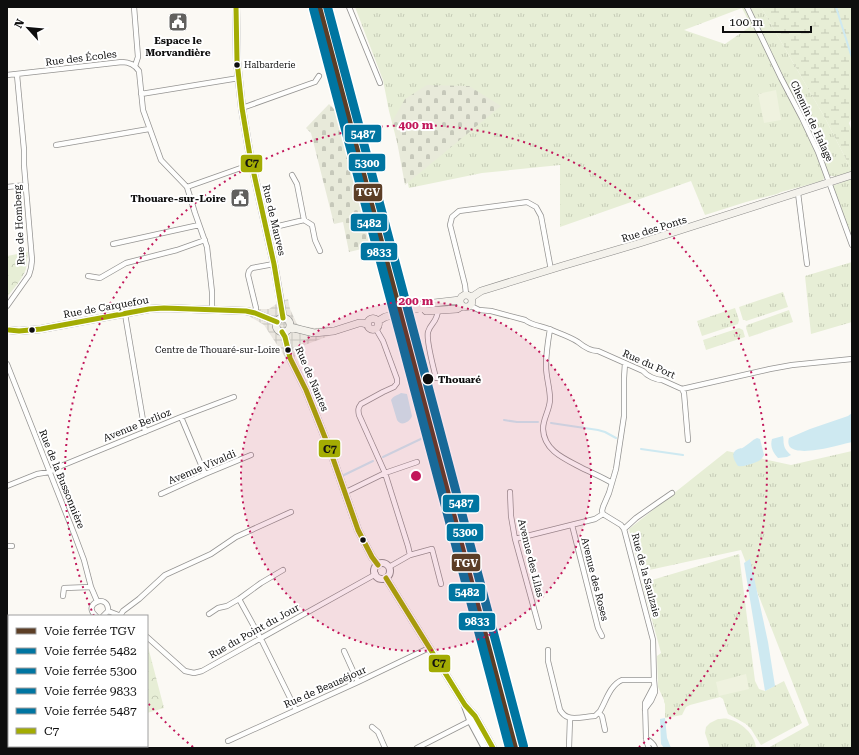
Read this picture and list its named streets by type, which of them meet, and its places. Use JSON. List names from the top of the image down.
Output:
{
  "streets": {
    "main road": ["Rue des Ponts", "Rue de Carquefou"],
    "street": [
      "Rue des Écoles",
      "Chemin de Halage",
      "Rue de Mauves",
      "Rue de Homberg",
      "Rue du Port",
      "Rue de Nantes",
      "Avenue Berlioz",
      "Avenue Vivaldi",
      "Rue de la Bussonnière",
      "Avenue des Lilas",
      "Rue de la Saulzaie",
      "Avenue des Roses",
      "Rue du Point du Jour",
      "Rue de Beauséjour"
    ]
  },
  "crossings": [
    ["Rue des Écoles", "Rue de Homberg"],
    ["Chemin de Halage", "Rue des Ponts"],
    ["Rue de Mauves", "Rue de Carquefou"],
    ["Rue de Mauves", "Rue de Nantes"],
    ["Rue des Ponts", "Rue du Port"],
    ["Rue de Carquefou", "Rue de Nantes"],
    ["Rue de Nantes", "Rue du Point du Jour"],
    ["Avenue Berlioz", "Rue de la Bussonnière"]
  ],
  "places": {
    "public building": ["Espace le Morvandière", "Thouare-sur-Loire"],
    "other": ["Halbarderie", "Centre de Thouaré-sur-Loire", "Thouaré"]
  },
  "lines": [
    "rail line TGV",
    "rail line 5300",
    "rail line 5487",
    "transit line C7",
    "rail line 5482",
    "rail line 9833"
  ],
  "legend": [
    "Voie ferrée TGV",
    "Voie ferrée 5482",
    "Voie ferrée 5300",
    "Voie ferrée 9833",
    "Voie ferrée 5487",
    "C7"
  ],
  "scale_bar": "100 m",
  "north": "top left",
  "rings": ["400 m", "200 m"]
}
